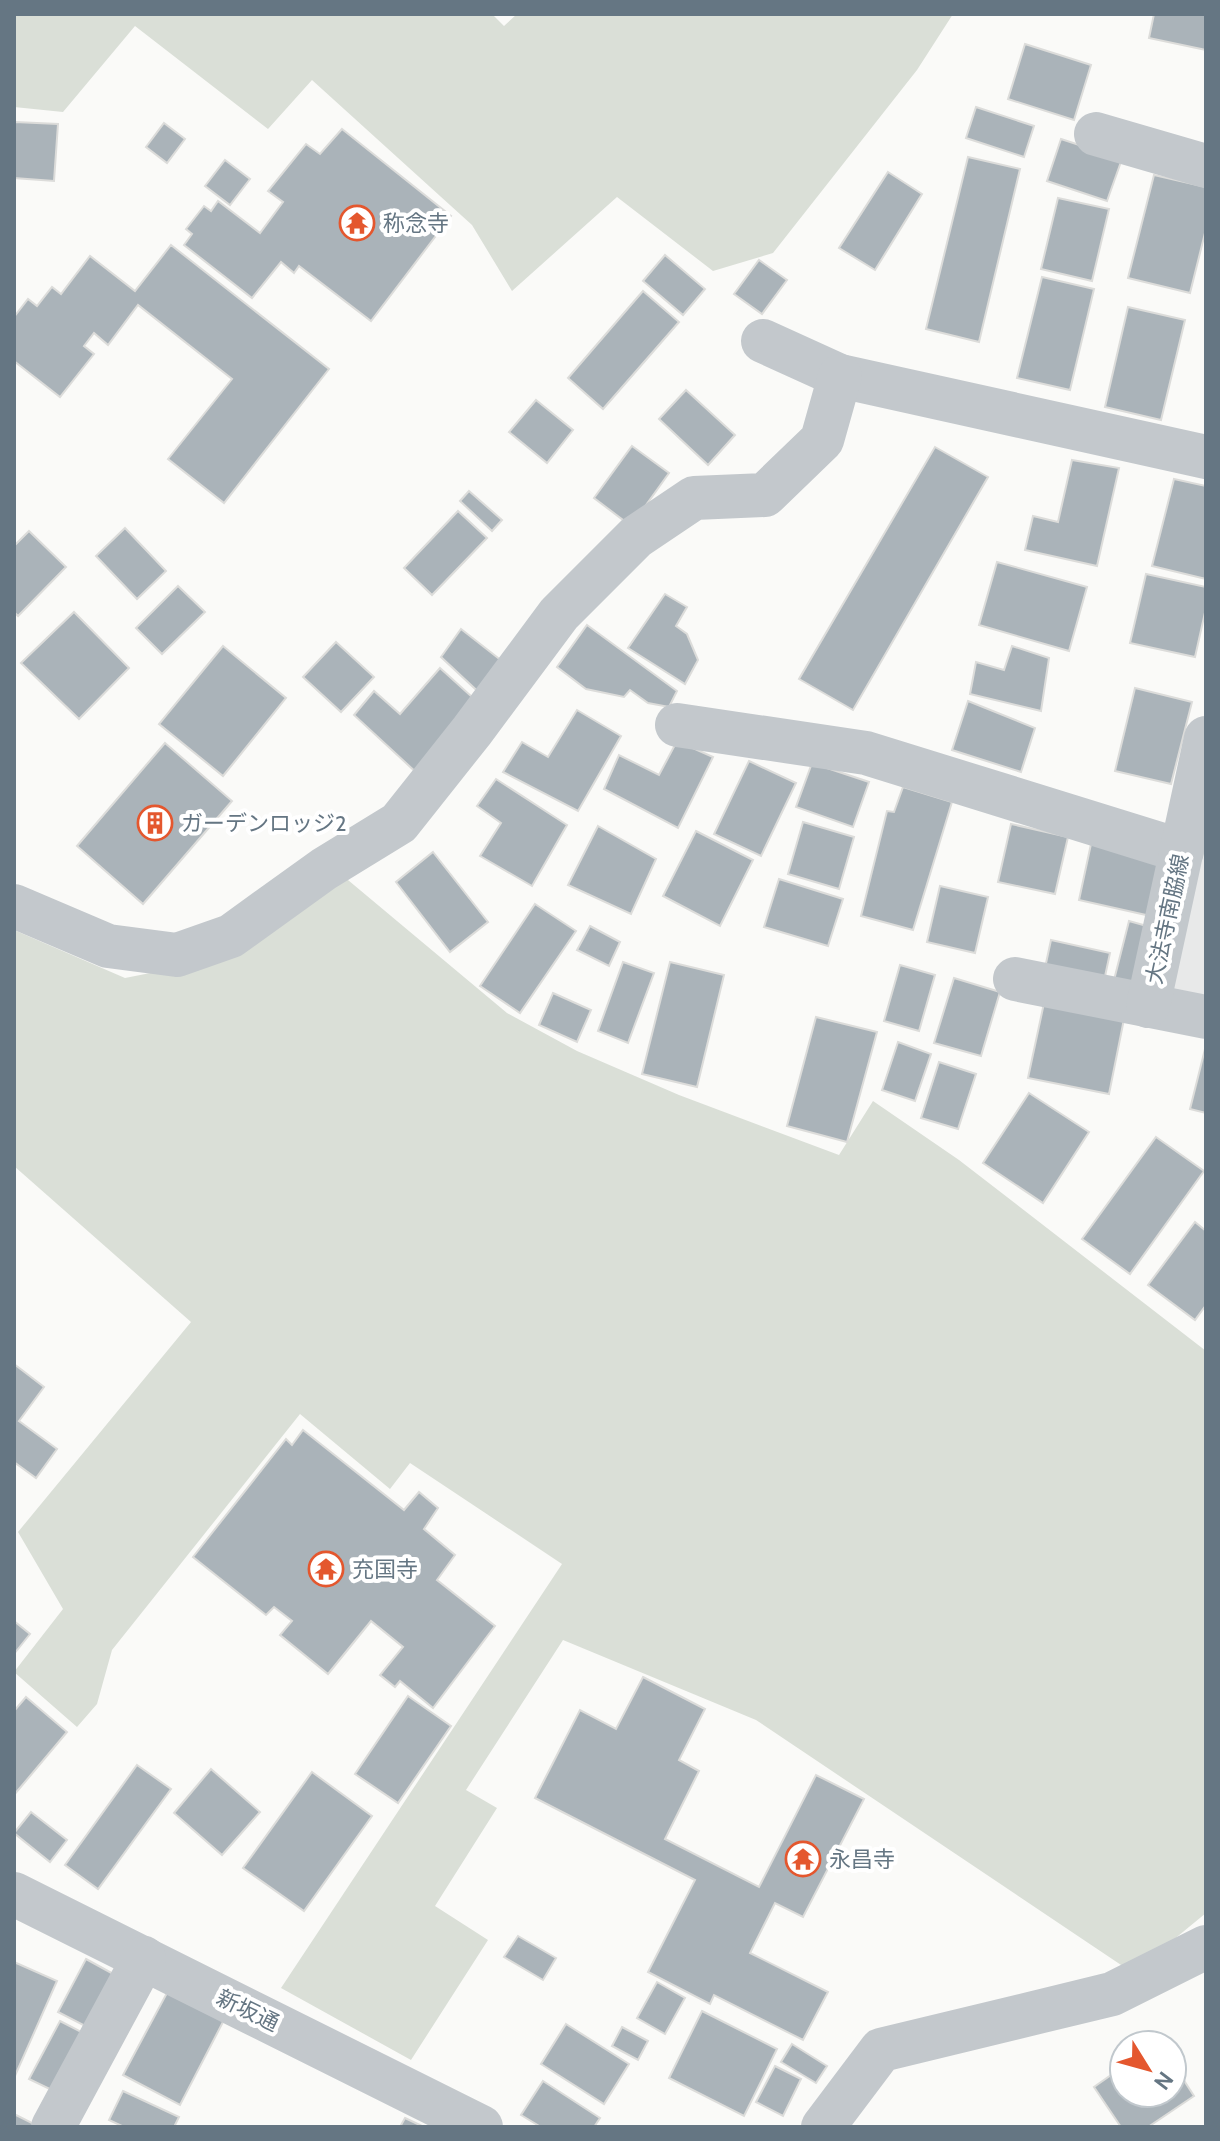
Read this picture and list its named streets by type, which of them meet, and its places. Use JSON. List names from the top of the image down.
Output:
{
  "streets": {
    "street": ["大法寺南脇線", "新坂通"]
  },
  "places": {
    "temple": ["称念寺", "充国寺", "永昌寺"],
    "building": ["ガーデンロッジ2"]
  },
  "north": "bottom right"
}
